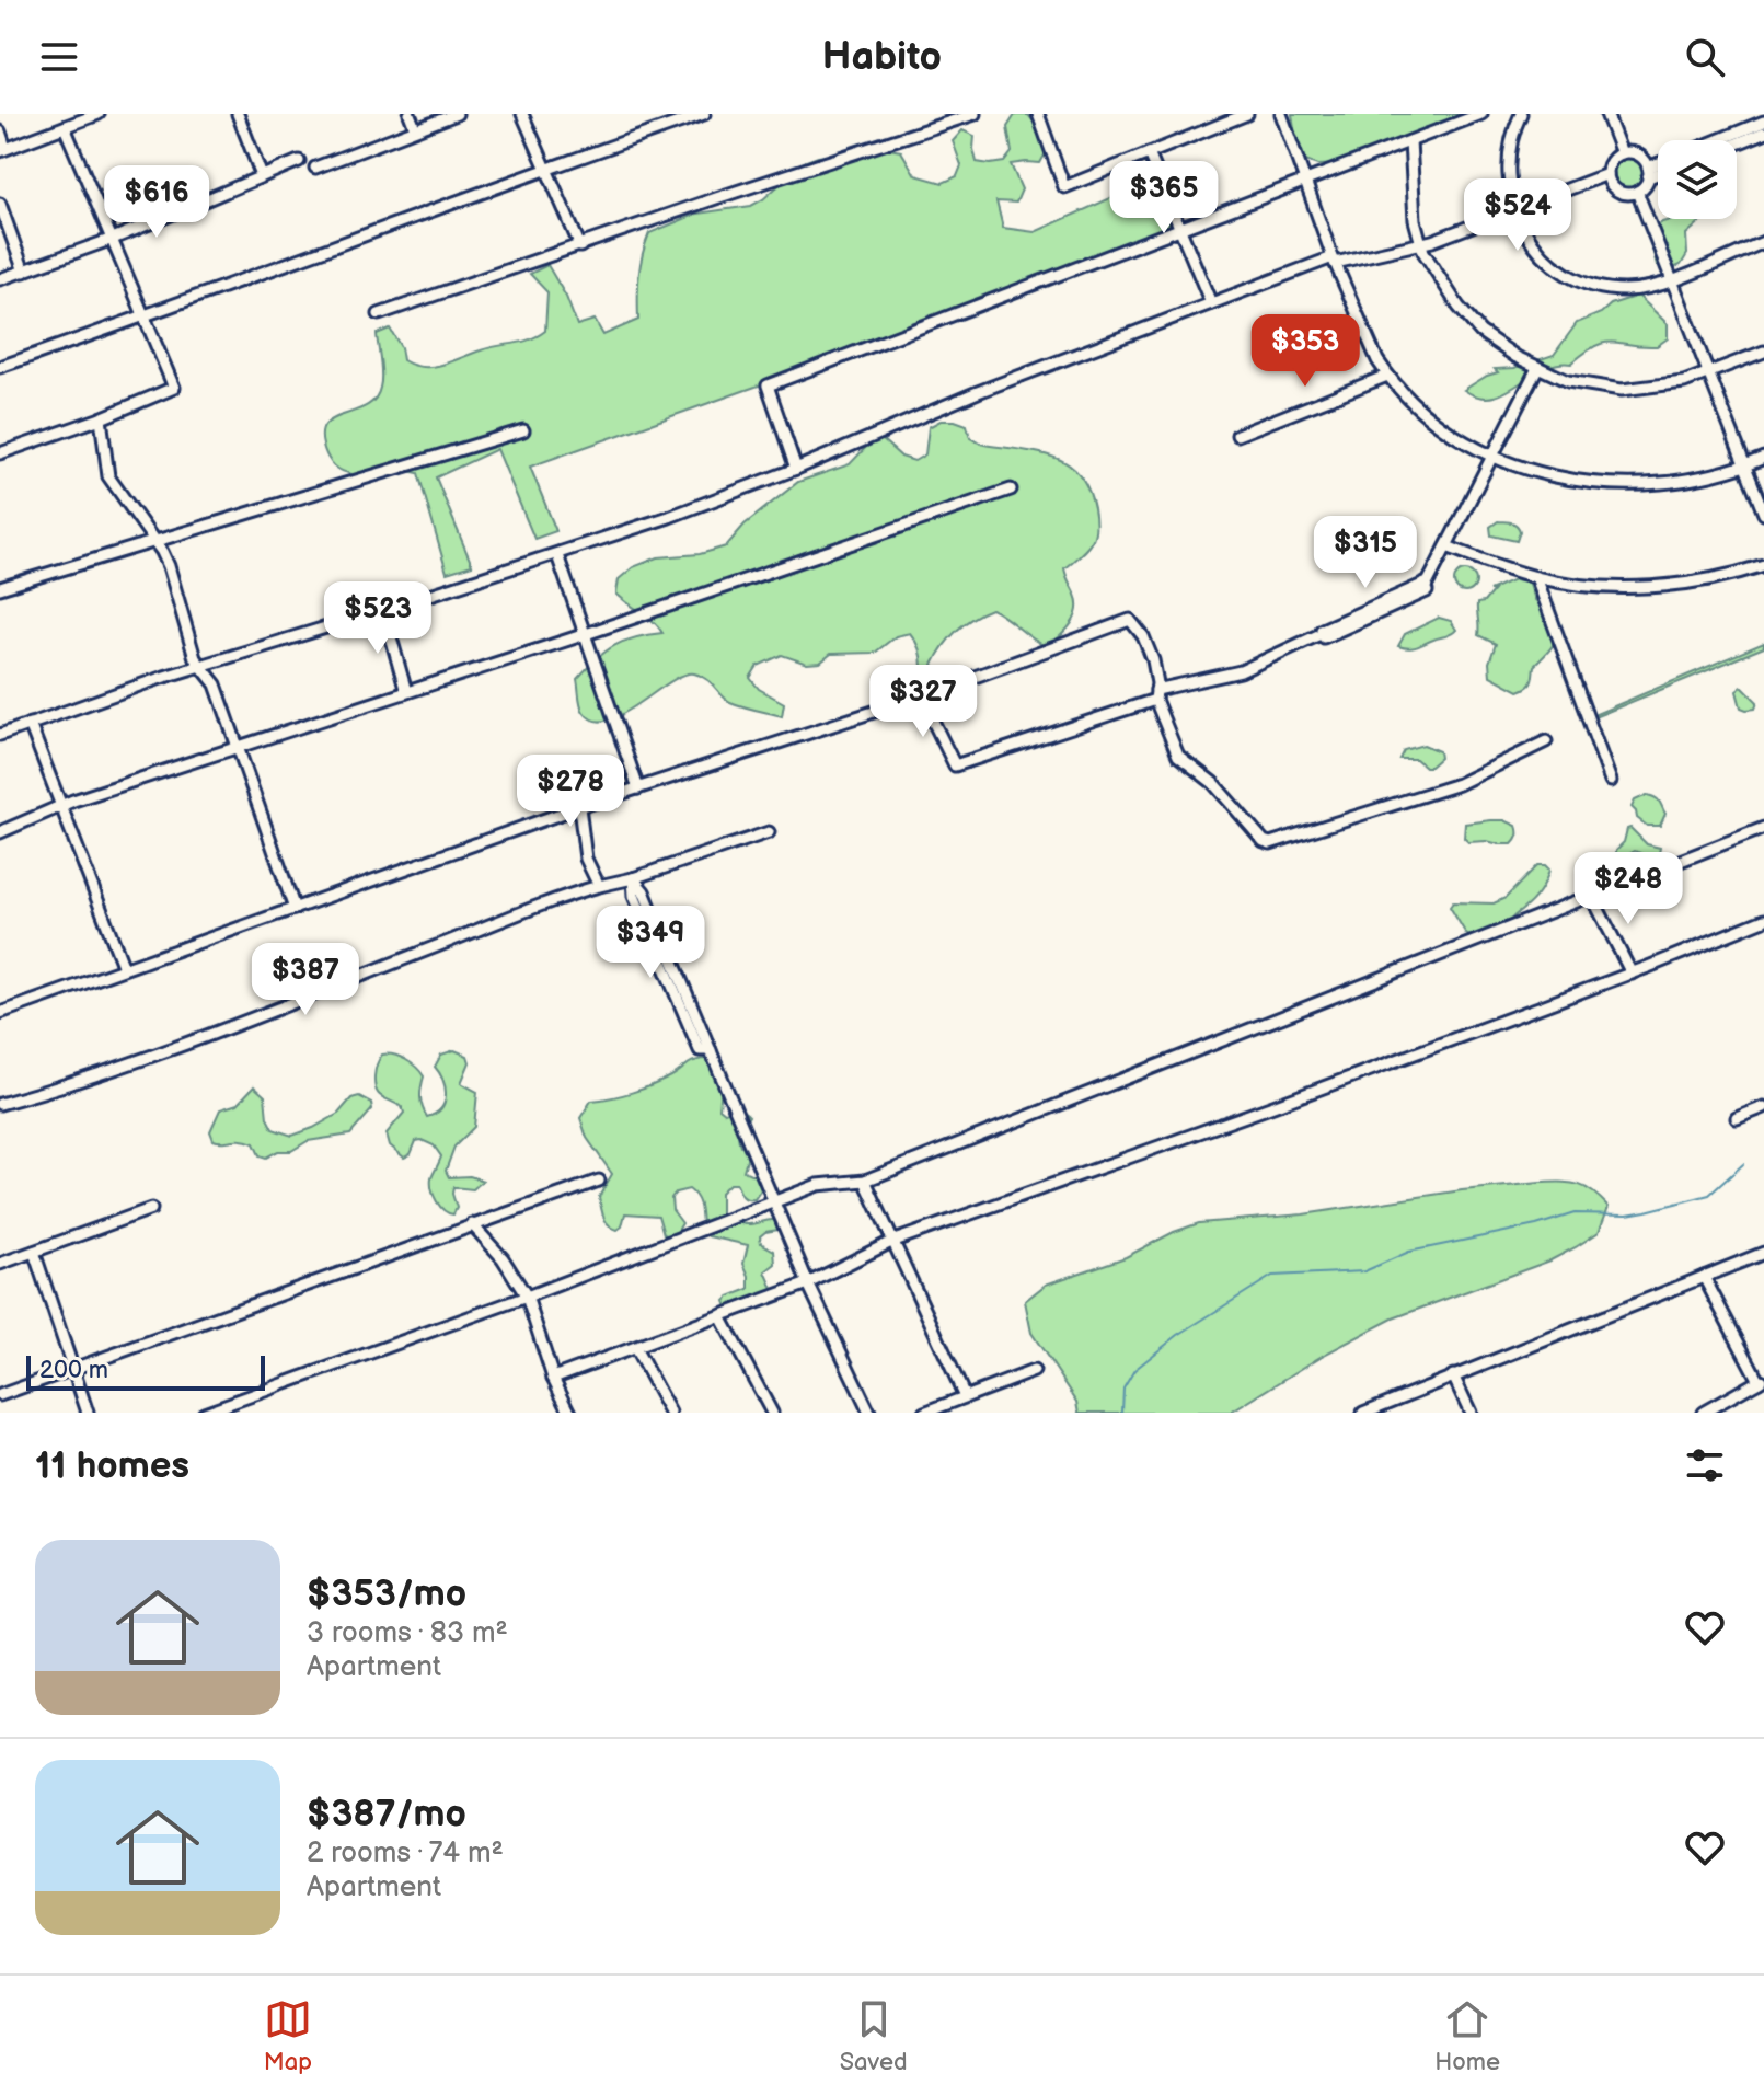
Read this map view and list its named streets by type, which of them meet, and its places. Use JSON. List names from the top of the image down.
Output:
{
  "scale_bar": "200 m",
  "page": {
    "header": "Habito",
    "price": [
      "$365",
      "$616",
      "$524",
      "$353",
      "$315",
      "$523",
      "$327",
      "$278",
      "$248",
      "$349",
      "$387"
    ],
    "scale": "200 m",
    "heading": "11 homes",
    "list": [
      {
        "name": "$353/mo",
        "note": "3 rooms · 83 m² · Apartment"
      },
      {
        "name": "$387/mo",
        "note": "2 rooms · 74 m² · Apartment"
      }
    ],
    "tabs": ["Map", "Saved", "Home"]
  }
}
